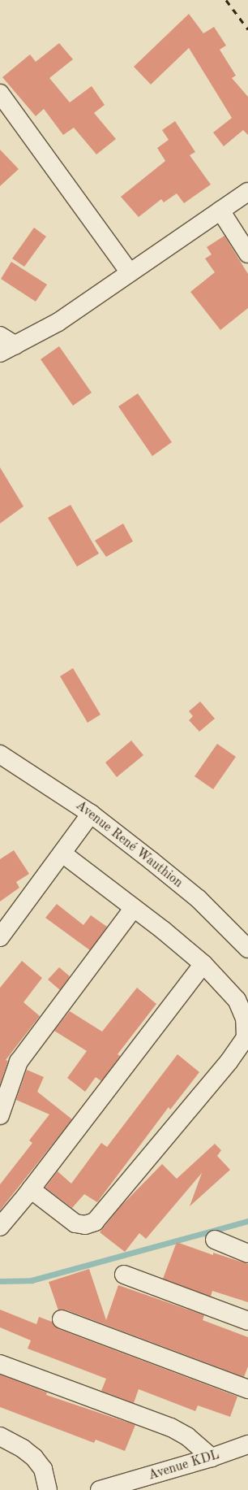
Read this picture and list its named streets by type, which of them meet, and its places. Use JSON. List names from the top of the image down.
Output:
{
  "streets": {
    "street": ["Avenue René Wauthion", "Avenue KDL"]
  }
}
